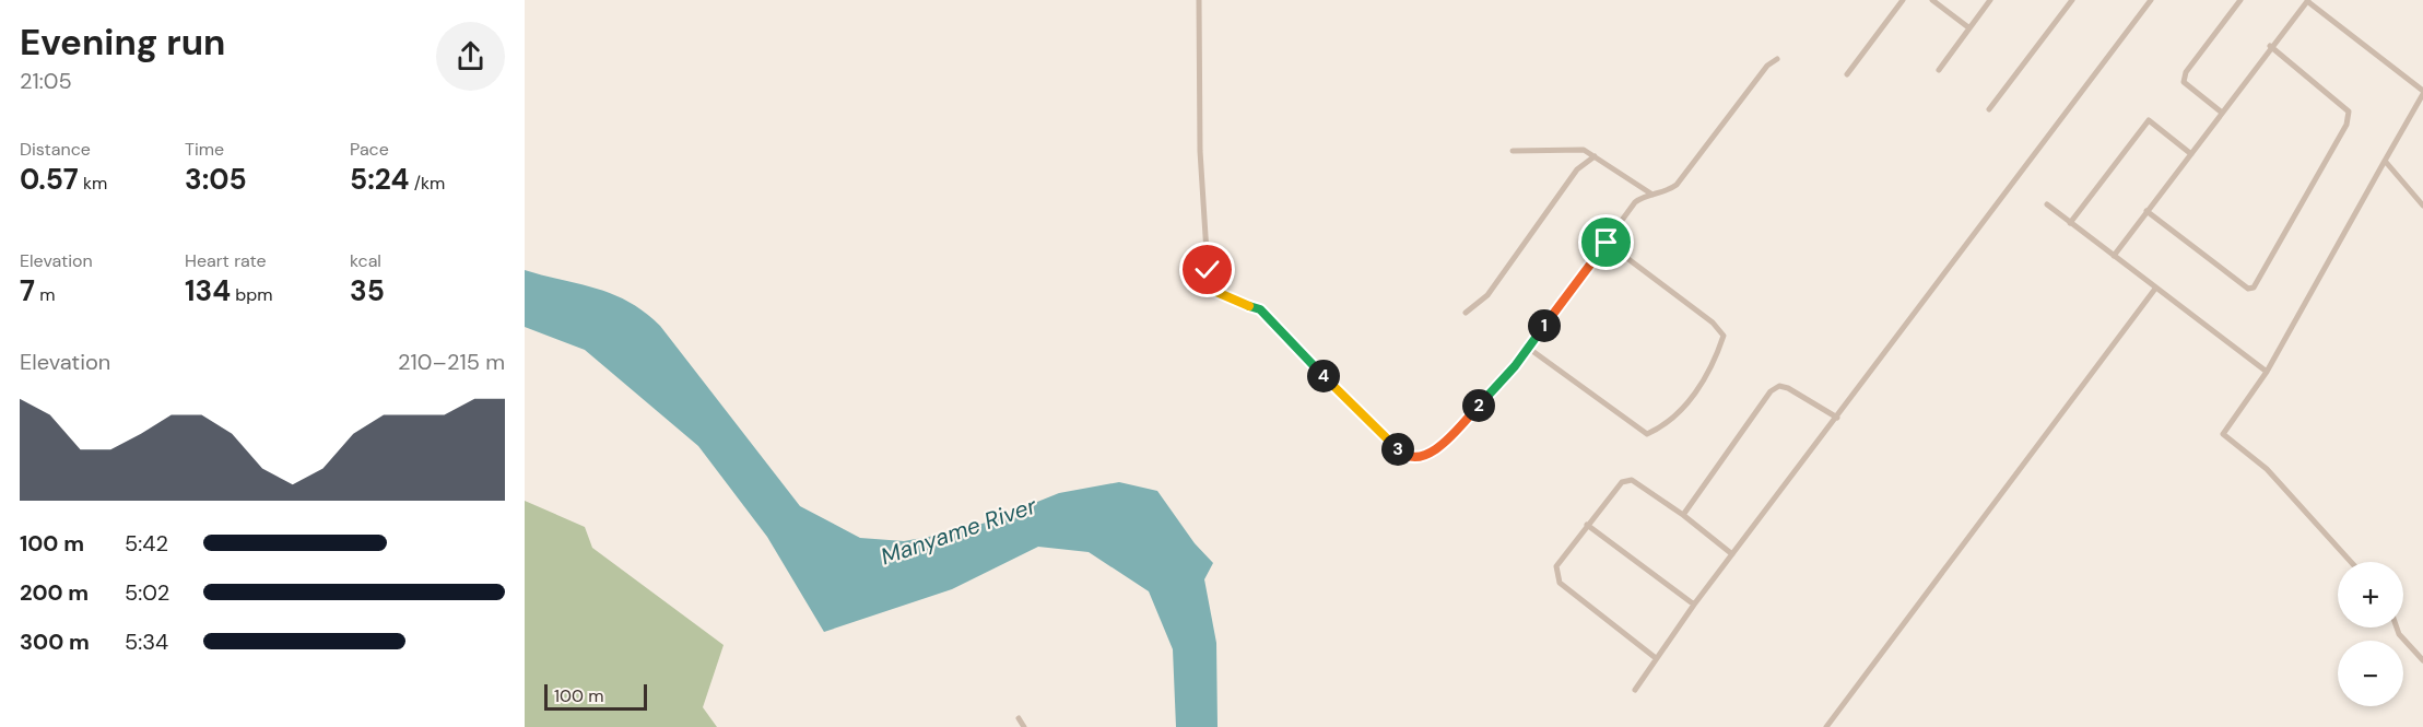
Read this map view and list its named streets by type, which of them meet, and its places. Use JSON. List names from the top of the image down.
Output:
{
  "water": ["Manyame River"],
  "scale_bar": "100 m",
  "page": {
    "heading": ["Evening run", "21:05"],
    "stats": [
      ["Distance", "0.57 km"],
      ["Time", "3:05"],
      ["Pace", "5:24 /km"],
      ["Elevation", "7 m"],
      ["Heart rate", "134 bpm"],
      ["kcal", "35"]
    ],
    "pins": [
      "1",
      "4",
      "2",
      "3"
    ],
    "chart": ["Elevation", "210–215 m"],
    "list": [
      {
        "name": "100 m",
        "note": "5:42"
      },
      {
        "name": "200 m",
        "note": "5:02"
      },
      {
        "name": "300 m",
        "note": "5:34"
      }
    ],
    "map_buttons": ["+", "−"],
    "scale": "100 m"
  }
}
